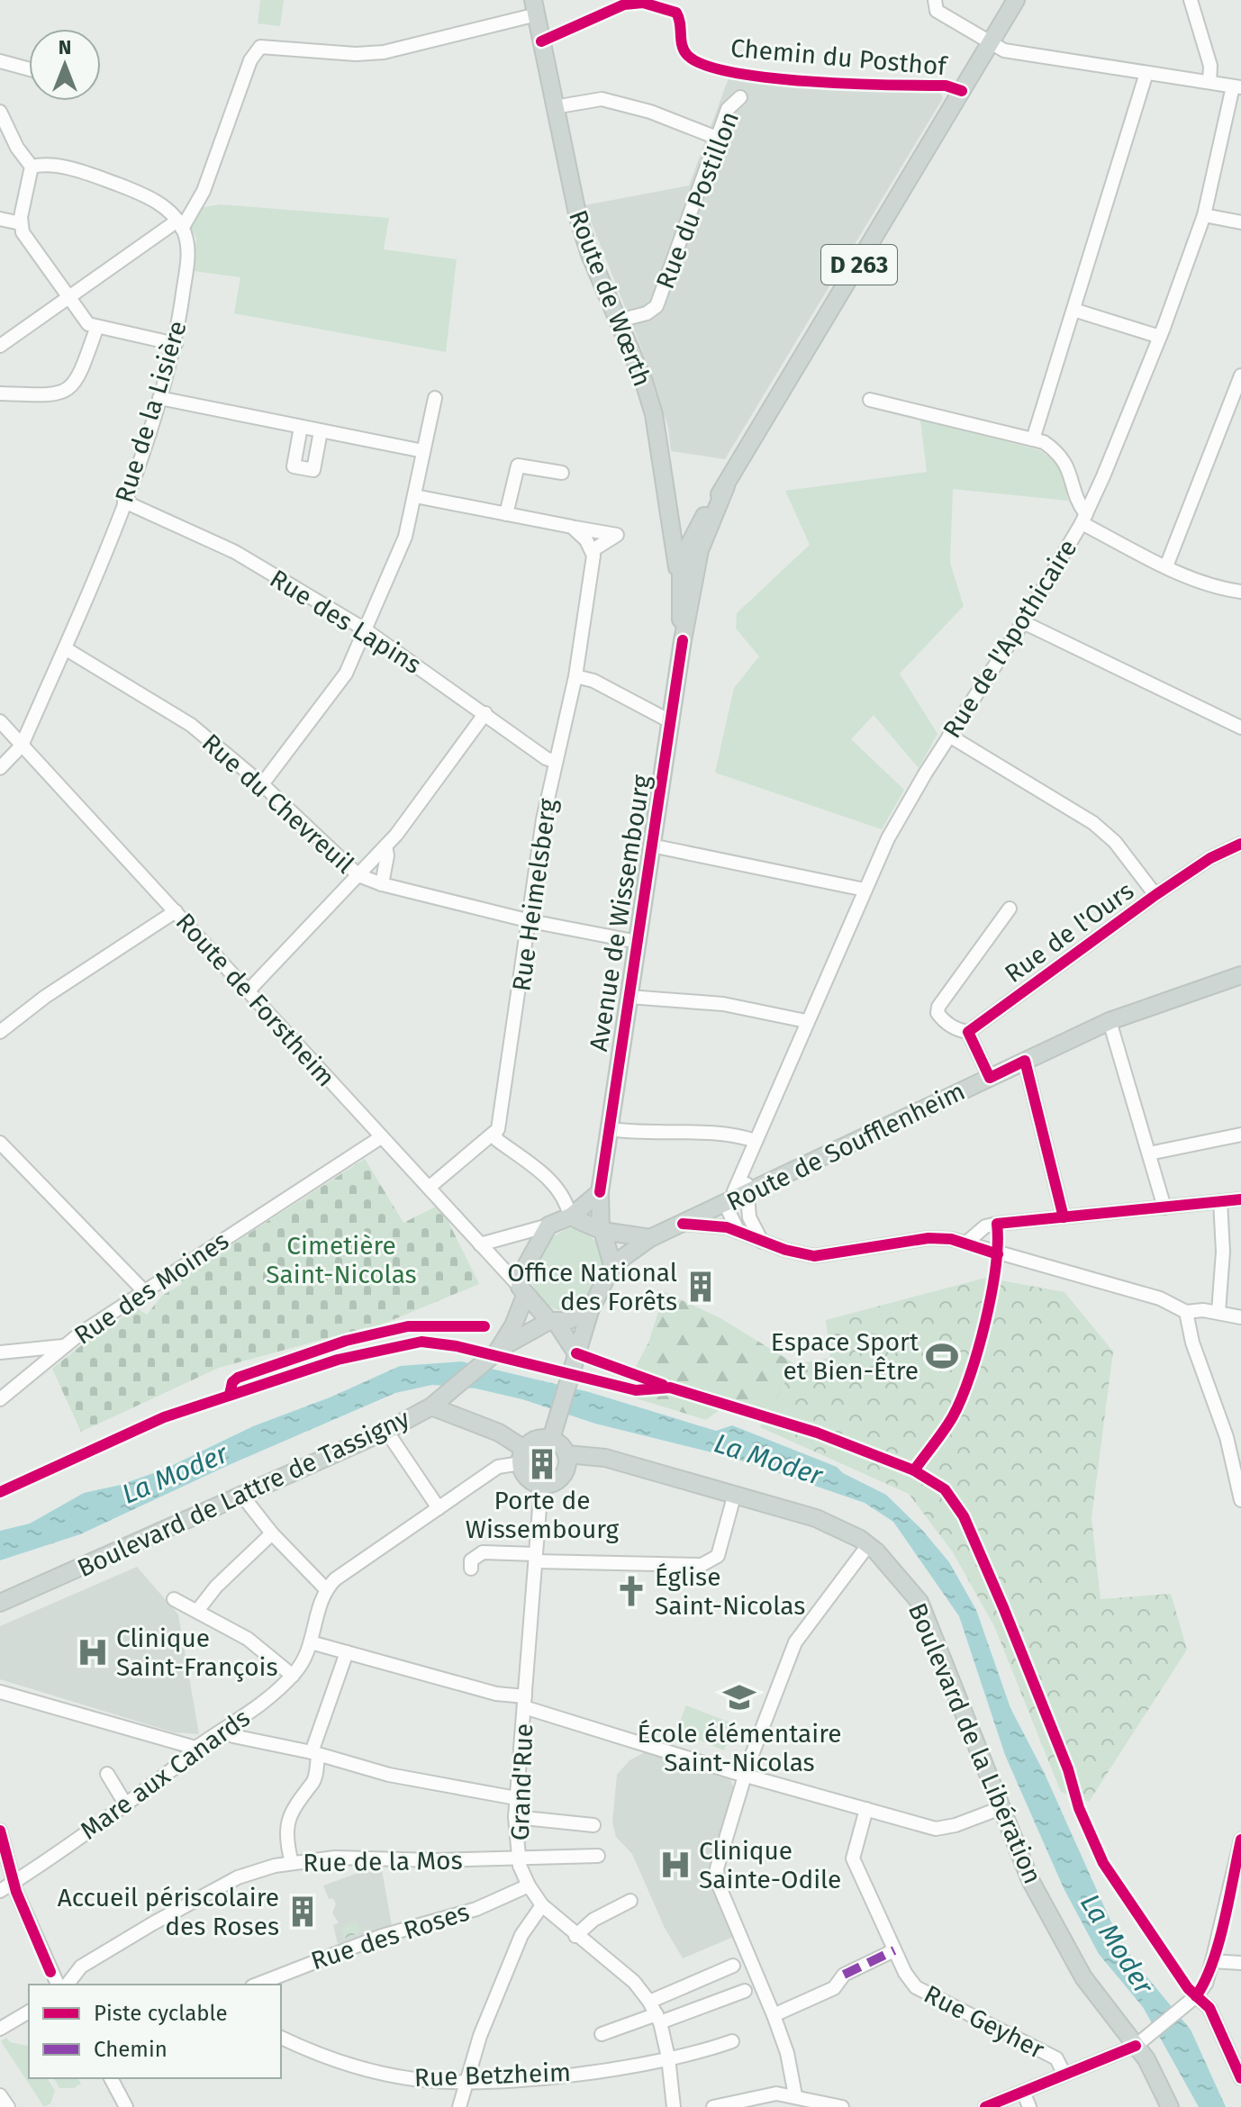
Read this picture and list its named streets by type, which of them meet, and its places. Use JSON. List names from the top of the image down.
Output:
{
  "streets": {
    "main road": [
      "D 263",
      "Route de Wœrth",
      "Avenue de Wissembourg",
      "Route de Soufflenheim",
      "Boulevard de Lattre de Tassigny",
      "Boulevard de la Libération"
    ],
    "street": [
      "Rue du Postillon",
      "Rue de la Lisière",
      "Rue des Lapins",
      "Rue de l'Apothicaire",
      "Rue du Chevreuil",
      "Rue Heimelsberg",
      "Rue de l'Ours",
      "Route de Forstheim",
      "Rue des Moines",
      "Mare aux Canards",
      "Grand'Rue",
      "Rue de la Mos",
      "Rue des Roses",
      "Rue Geyher",
      "Rue Betzheim"
    ],
    "cycle path": ["Chemin du Posthof"]
  },
  "crossings": [
    ["Rue du Postillon", "Route de Wœrth"],
    ["Route de Wœrth", "Avenue de Wissembourg"],
    ["Rue de la Lisière", "Rue des Lapins"],
    ["Rue de la Lisière", "Rue du Chevreuil"],
    ["Rue de la Lisière", "Route de Forstheim"],
    ["Rue des Lapins", "Rue Heimelsberg"],
    ["Rue de l'Apothicaire", "Route de Soufflenheim"],
    ["Rue du Chevreuil", "Rue Heimelsberg"],
    ["Rue du Chevreuil", "Avenue de Wissembourg"],
    ["Avenue de Wissembourg", "Route de Forstheim"],
    ["Avenue de Wissembourg", "Route de Soufflenheim"],
    ["Route de Forstheim", "Route de Soufflenheim"],
    ["Route de Forstheim", "Rue des Moines"],
    ["Boulevard de Lattre de Tassigny", "Boulevard de la Libération"],
    ["Boulevard de Lattre de Tassigny", "Grand'Rue"],
    ["Boulevard de la Libération", "Grand'Rue"],
    ["Grand'Rue", "Rue de la Mos"],
    ["Grand'Rue", "Rue des Roses"],
    ["Grand'Rue", "Rue Betzheim"]
  ],
  "water": ["La Moder"],
  "parks": ["Cimetière Saint-Nicolas"],
  "places": {
    "building": ["Office National des Forêts", "Porte de Wissembourg", "Accueil périscolaire des Roses"],
    "sports": ["Espace Sport et Bien-Être"],
    "church": ["Église Saint-Nicolas"],
    "hospital": ["Clinique Saint-François", "Clinique Sainte-Odile"],
    "school or university": ["École élémentaire Saint-Nicolas"]
  },
  "legend": ["Piste cyclable", "Chemin"],
  "north": "top"
}
